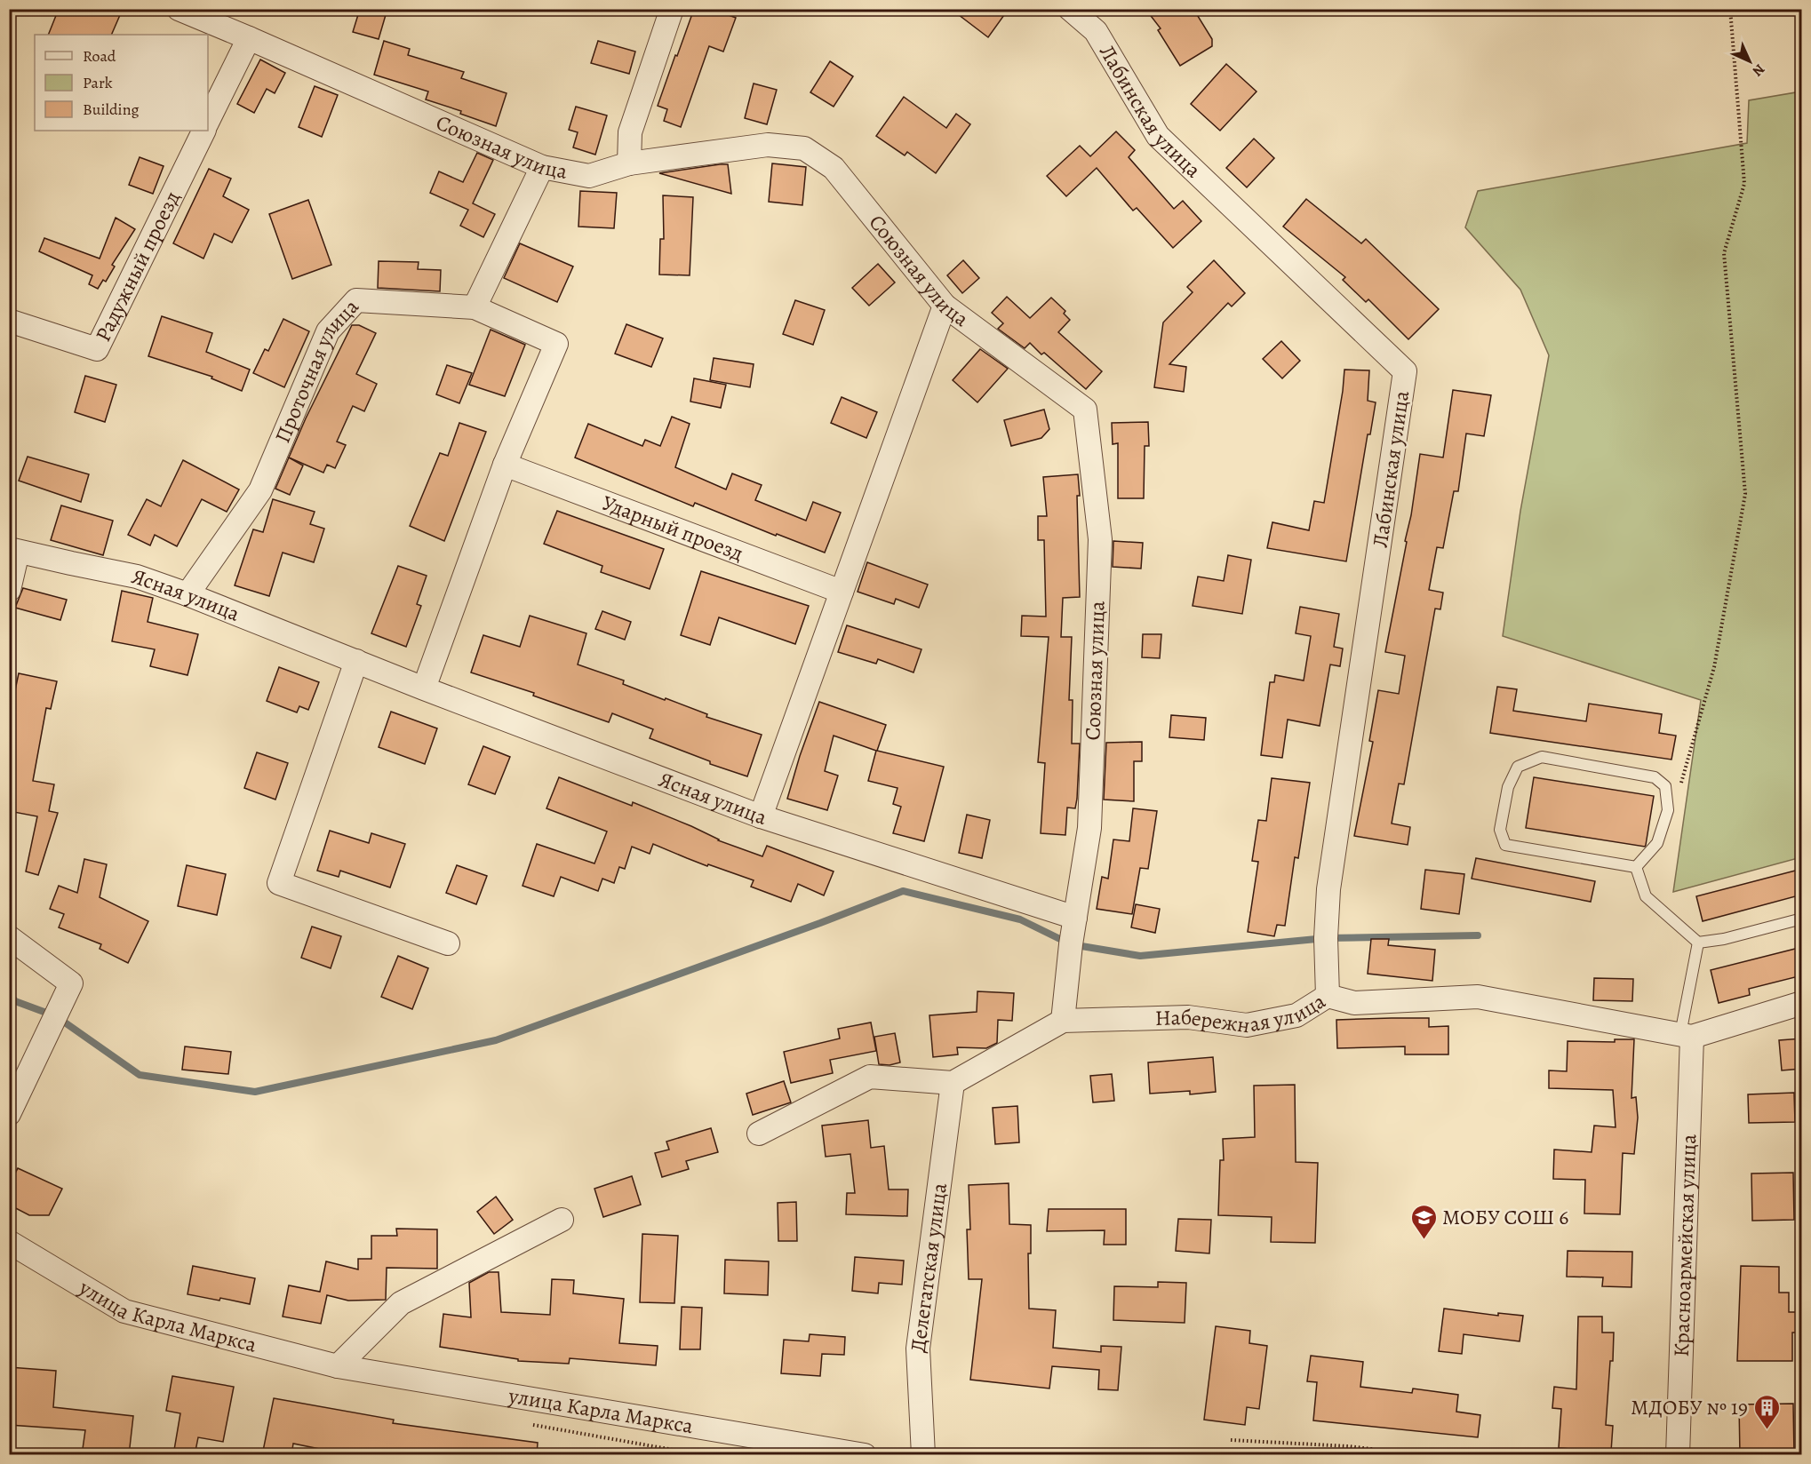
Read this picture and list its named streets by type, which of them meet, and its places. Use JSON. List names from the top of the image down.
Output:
{
  "streets": {
    "street": [
      "Лабинская улица",
      "Союзная улица",
      "Радужный проезд",
      "Проточная улица",
      "Ударный проезд",
      "Ясная улица",
      "Набережная улица",
      "Красноармейская улица",
      "Делегатская улица",
      "улица Карла Маркса"
    ]
  },
  "crossings": [
    ["Лабинская улица", "Набережная улица"],
    ["Союзная улица", "Ясная улица"],
    ["Союзная улица", "Набережная улица"],
    ["Проточная улица", "Ясная улица"],
    ["Набережная улица", "Красноармейская улица"],
    ["Набережная улица", "Делегатская улица"]
  ],
  "places": {
    "school or university": ["МОБУ СОШ 6"],
    "building": ["МДОБУ № 19"]
  },
  "legend": ["Road", "Park", "Building"],
  "north": "bottom right"
}
